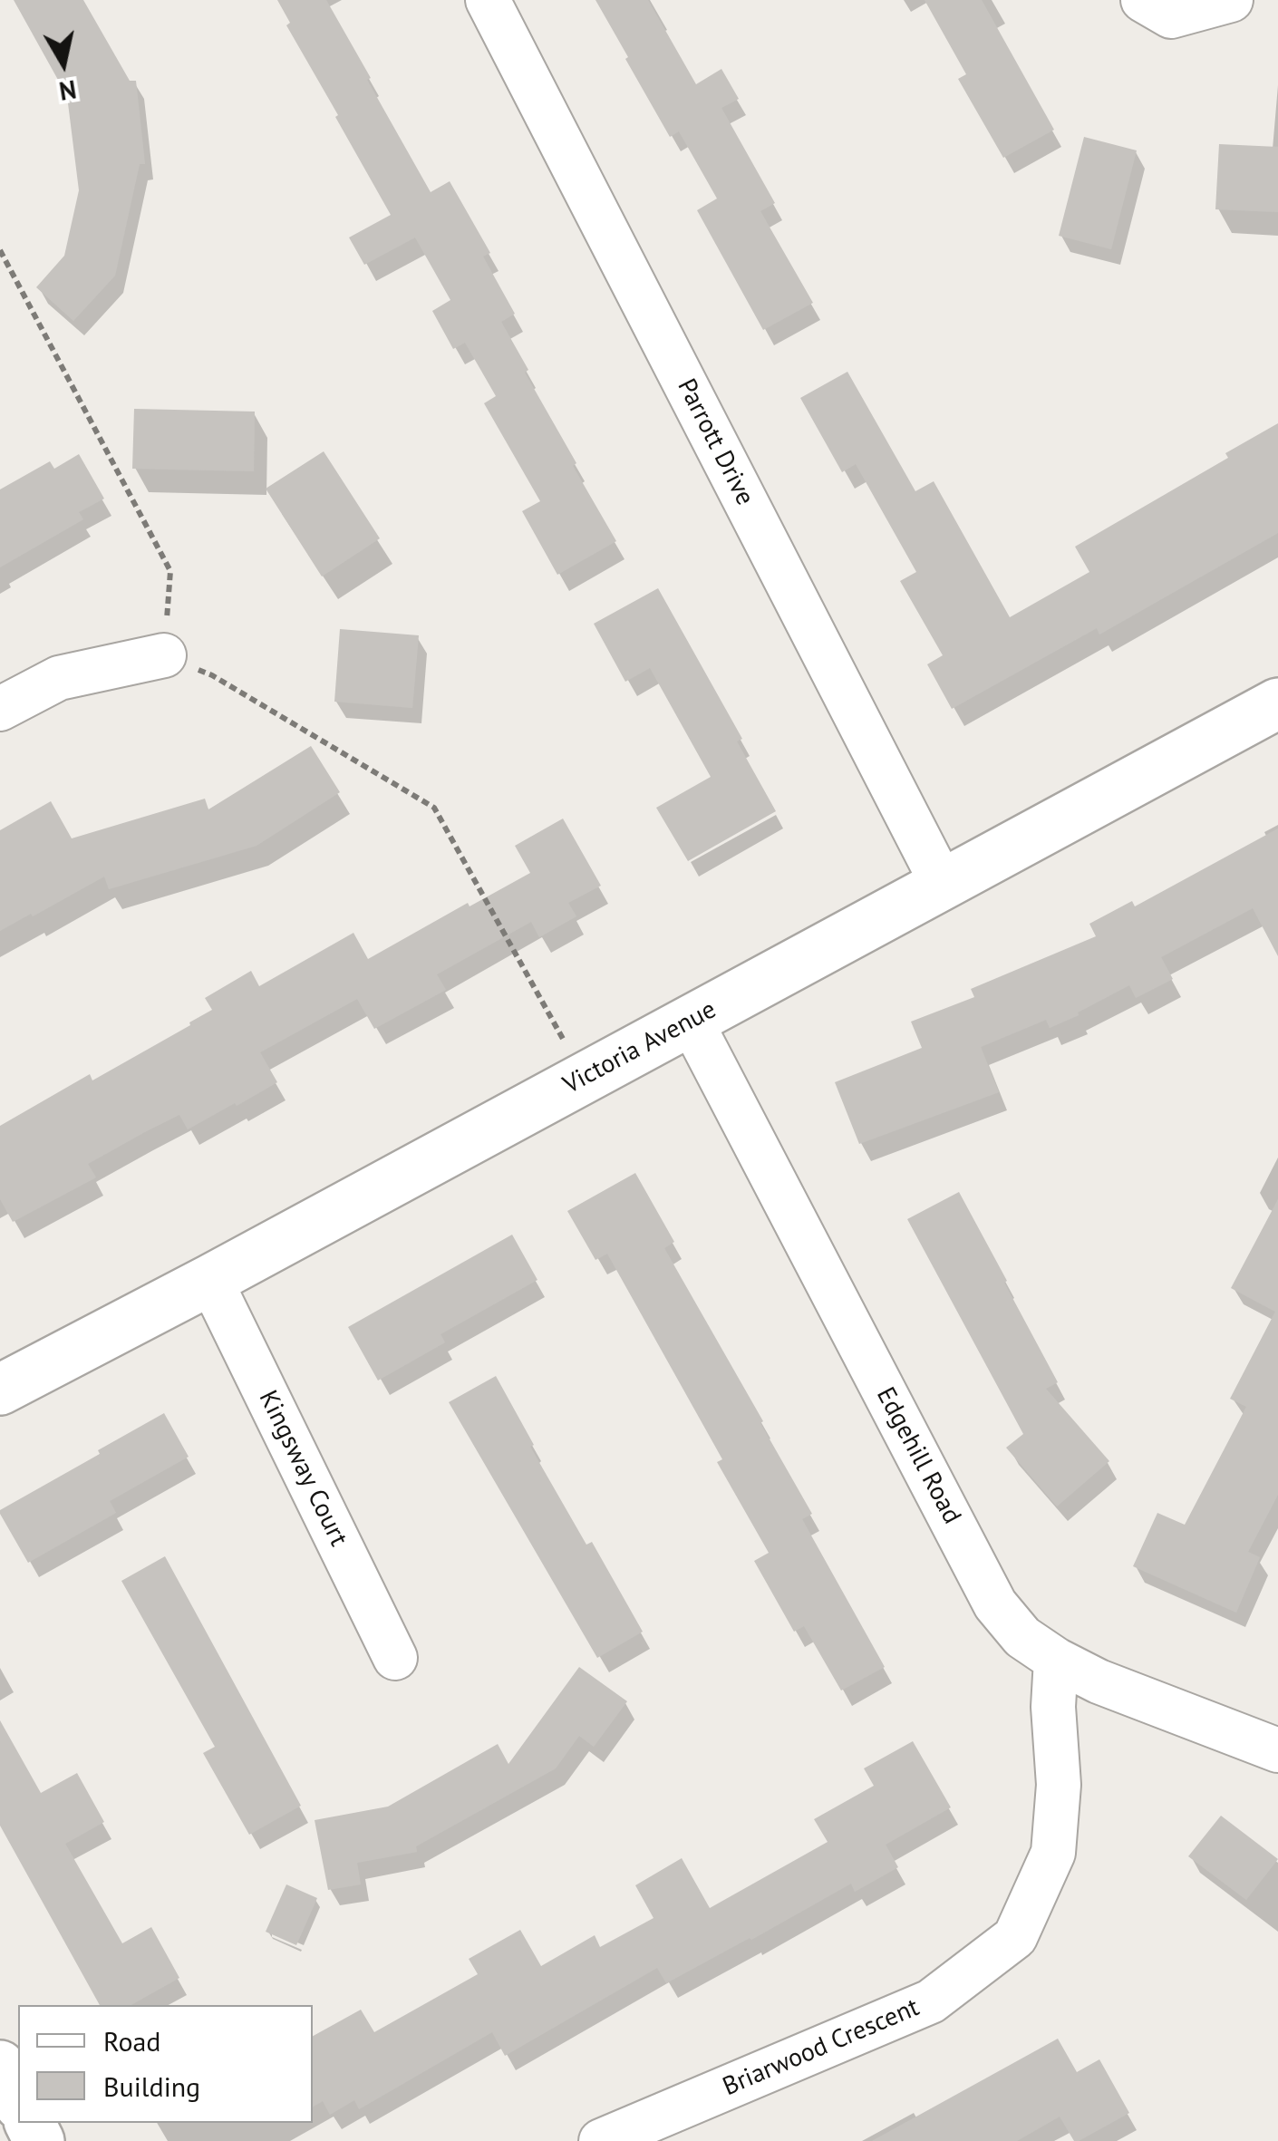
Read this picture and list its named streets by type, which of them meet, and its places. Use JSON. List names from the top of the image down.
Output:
{
  "streets": {
    "street": [
      "Parrott Drive",
      "Victoria Avenue",
      "Edgehill Road",
      "Kingsway Court",
      "Briarwood Crescent"
    ]
  },
  "crossings": [
    ["Parrott Drive", "Victoria Avenue"],
    ["Victoria Avenue", "Edgehill Road"],
    ["Victoria Avenue", "Kingsway Court"],
    ["Edgehill Road", "Briarwood Crescent"]
  ],
  "legend": ["Road", "Building"],
  "north": "bottom"
}
